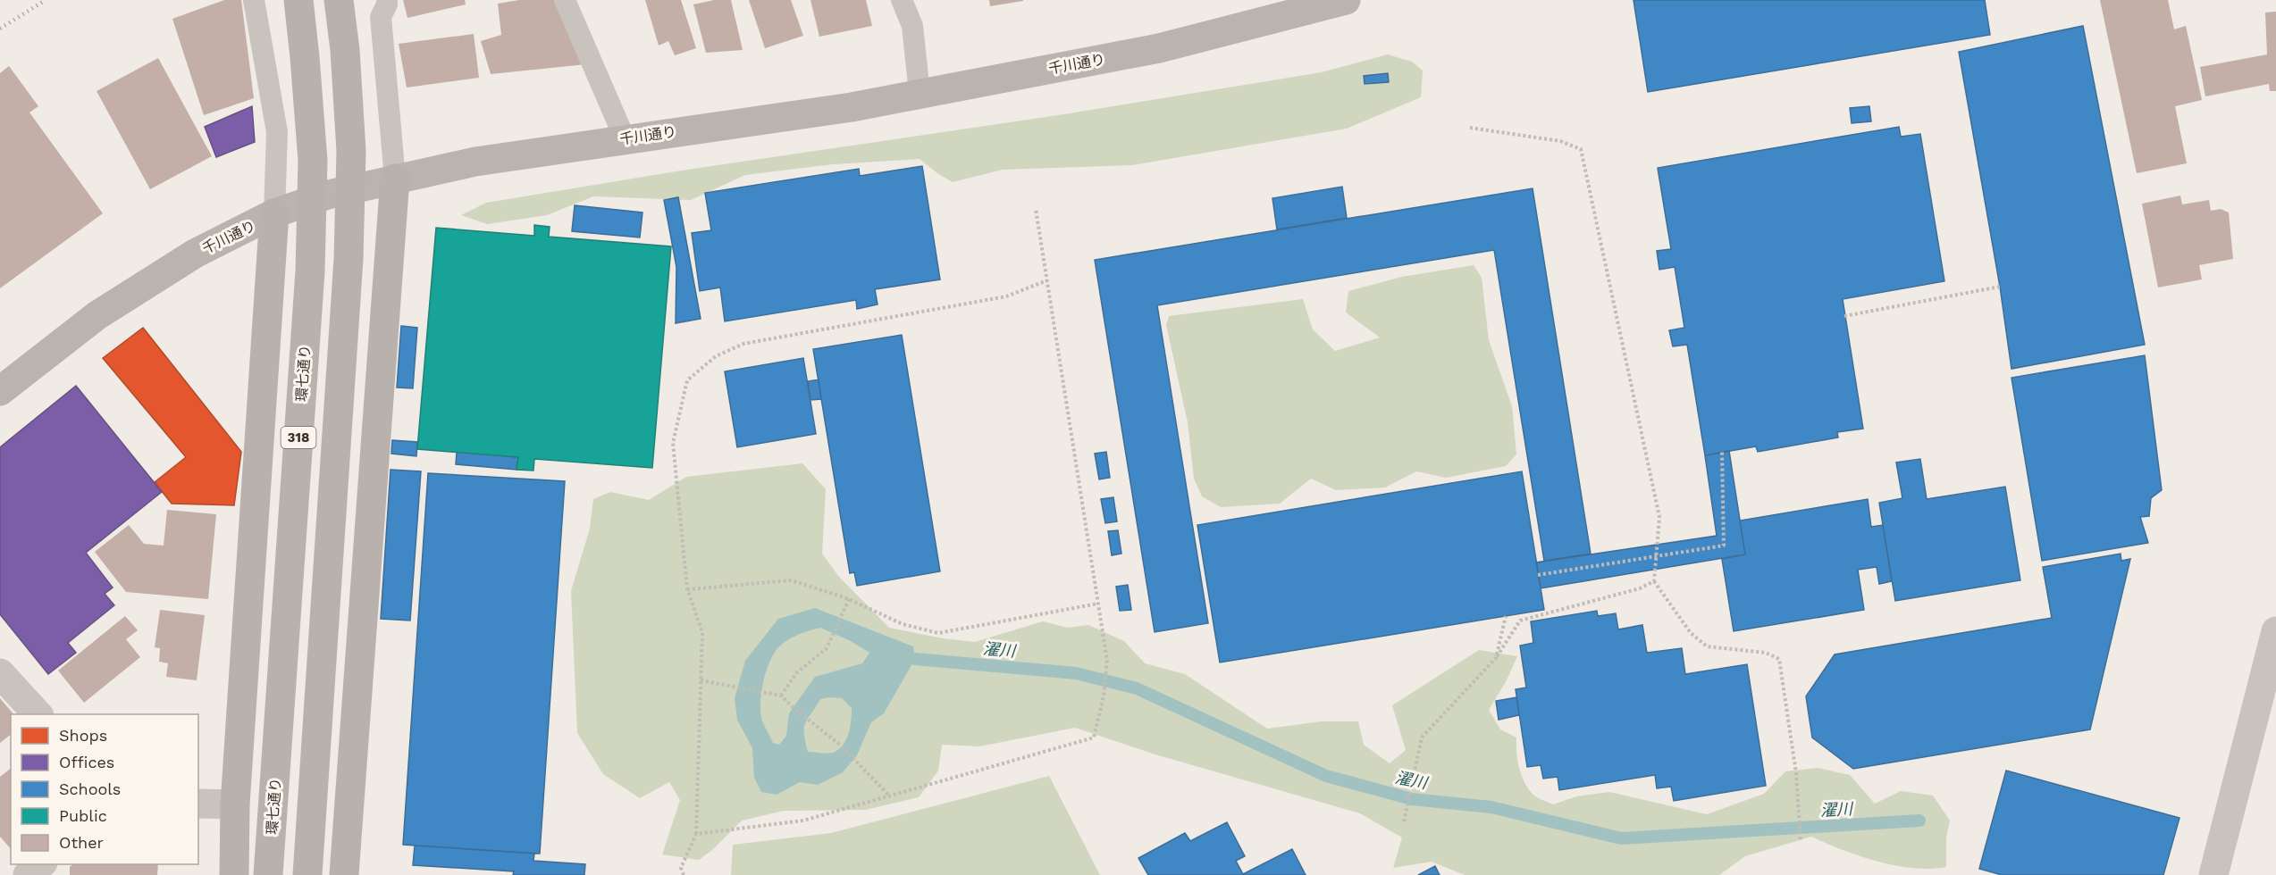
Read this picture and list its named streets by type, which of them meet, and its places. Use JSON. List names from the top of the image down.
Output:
{
  "streets": {
    "main road": ["千川通り", "環七通り", "318"]
  },
  "water": ["濯川"],
  "legend": [
    "Shops",
    "Offices",
    "Schools",
    "Public",
    "Other"
  ]
}
